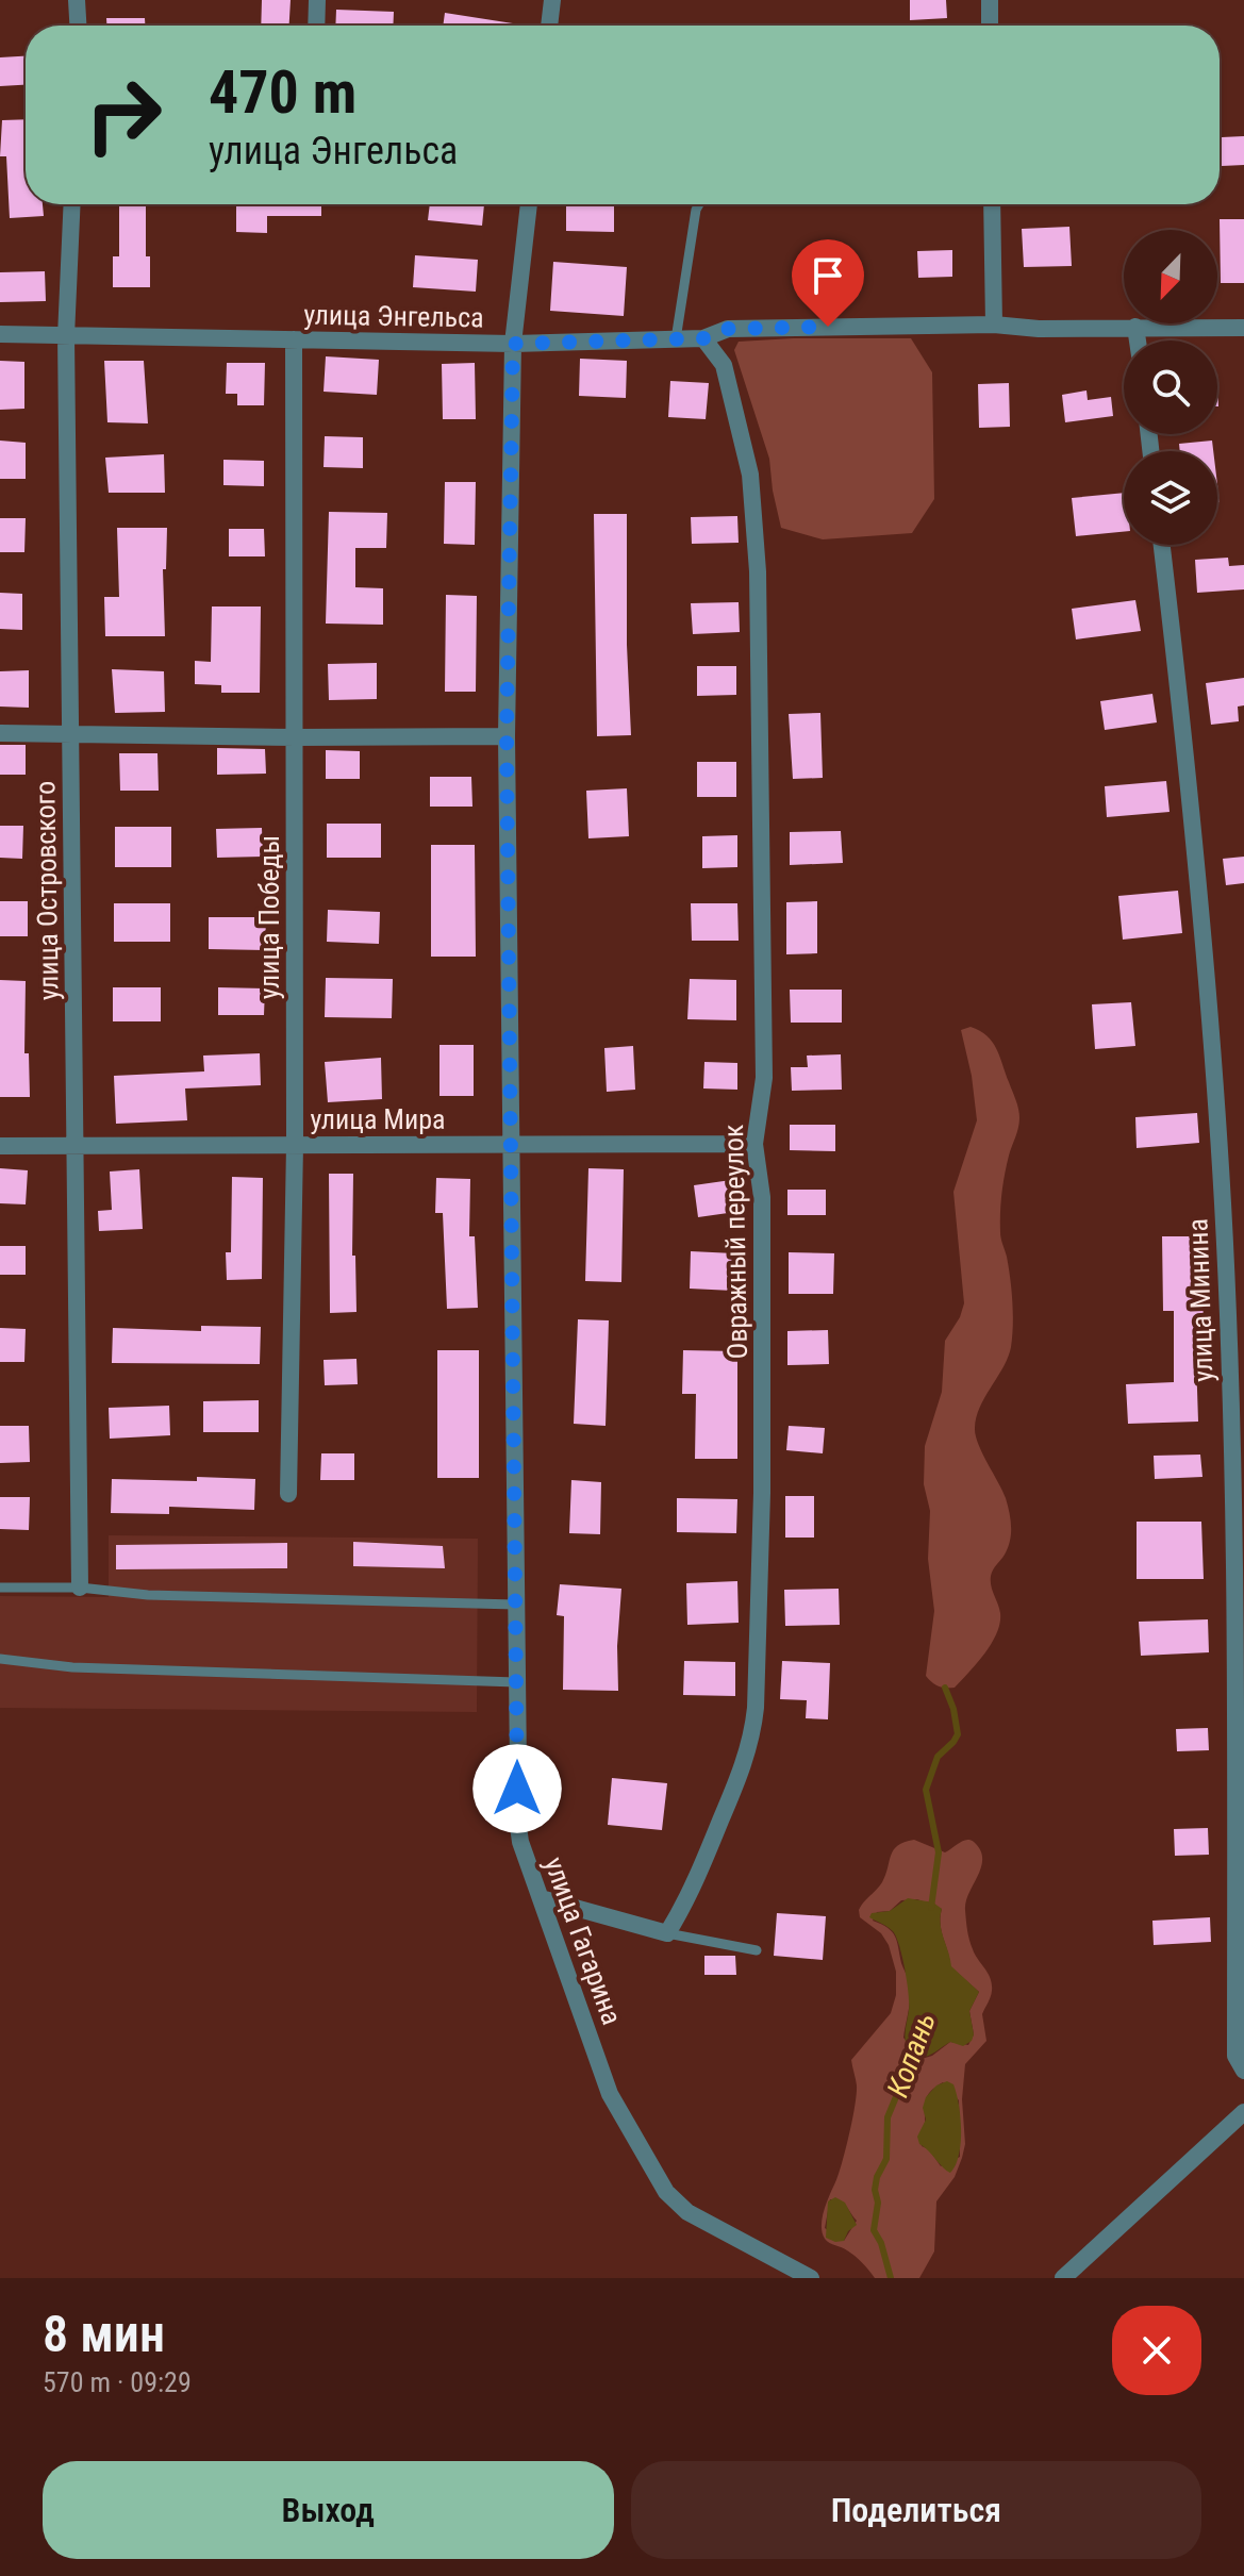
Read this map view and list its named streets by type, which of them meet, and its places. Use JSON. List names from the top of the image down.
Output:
{
  "streets": {
    "street": [
      "улица Энгельса",
      "улица Островского",
      "улица Победы",
      "улица Мира",
      "Овражный переулок",
      "улица Минина",
      "улица Гагарина"
    ]
  },
  "crossings": [
    ["улица Энгельса", "улица Островского"],
    ["улица Энгельса", "улица Победы"],
    ["улица Энгельса", "Овражный переулок"],
    ["улица Энгельса", "улица Гагарина"],
    ["улица Островского", "улица Мира"],
    ["улица Победы", "улица Мира"],
    ["улица Мира", "Овражный переулок"],
    ["улица Мира", "улица Гагарина"]
  ],
  "water": ["Копань"],
  "north": "bottom left",
  "page": {
    "turn": ["470 m", "улица Энгельса"],
    "heading": ["8 мин", "570 m · 09:29"],
    "buttons": ["Выход", "Поделиться"]
  }
}
